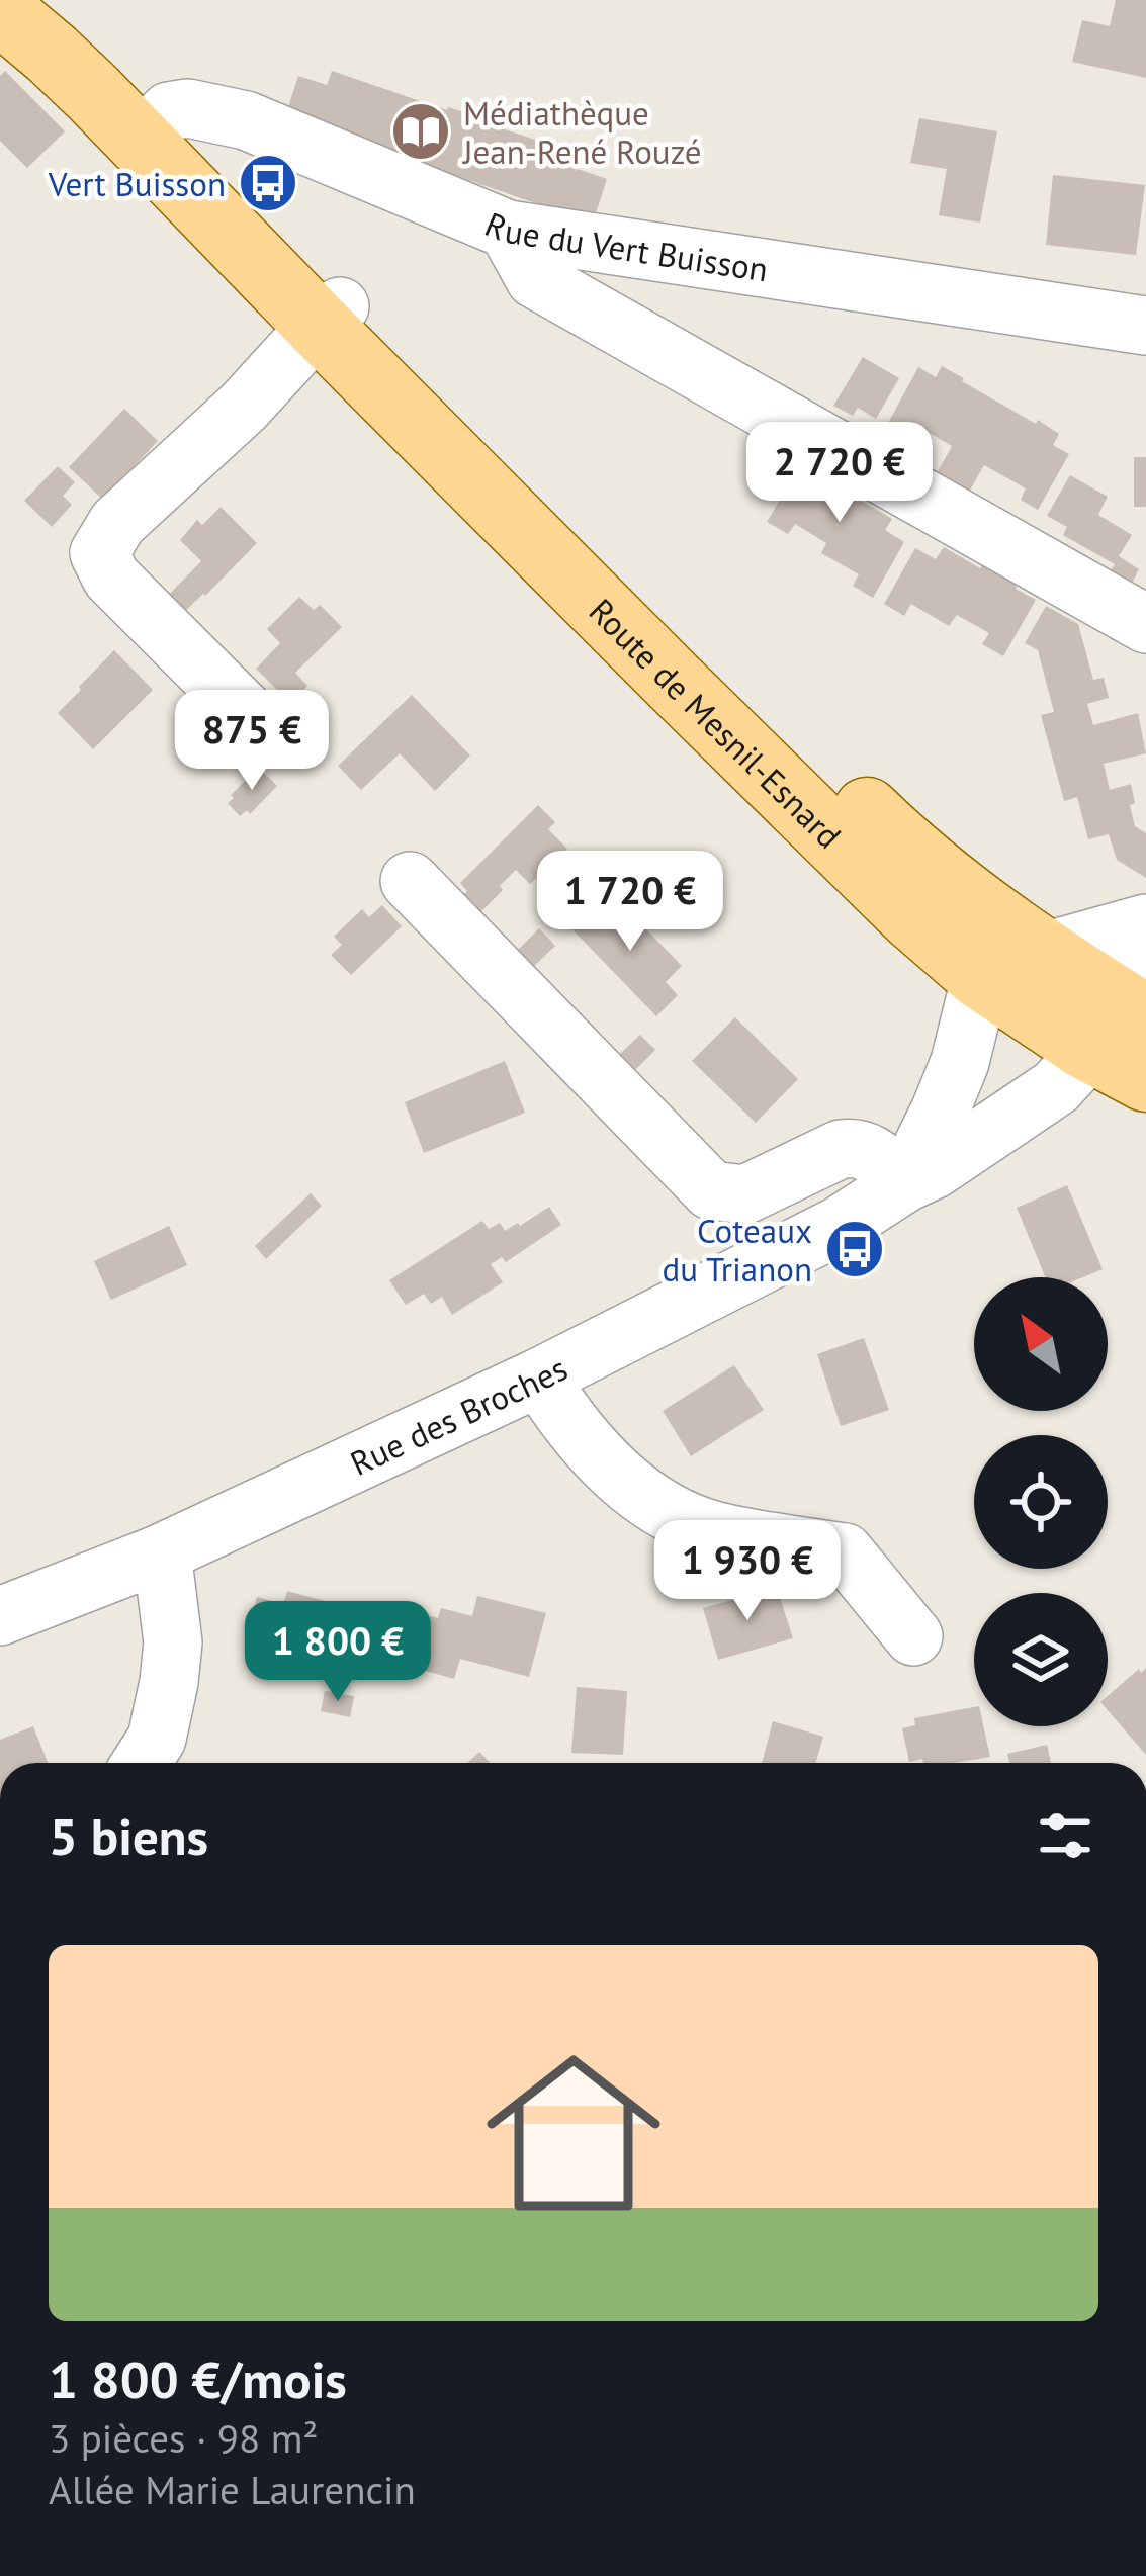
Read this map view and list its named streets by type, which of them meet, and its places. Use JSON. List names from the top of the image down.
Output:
{
  "streets": {
    "main road": ["Route de Mesnil-Esnard"],
    "street": ["Rue du Vert Buisson", "Rue des Broches"]
  },
  "crossings": [
    ["Rue du Vert Buisson", "Route de Mesnil-Esnard"],
    ["Route de Mesnil-Esnard", "Rue des Broches"]
  ],
  "places": {
    "library": ["Médiathèque Jean-René Rouzé"],
    "bus stop": ["Vert Buisson", "Coteaux du Trianon"]
  },
  "north": "top left",
  "page": {
    "price": [
      "2 720 €",
      "875 €",
      "1 720 €",
      "1 930 €",
      "1 800 €"
    ],
    "heading": "5 biens",
    "list": [
      {
        "name": "1 800 €/mois",
        "note": "3 pièces · 98 m² · Allée Marie Laurencin"
      }
    ]
  }
}
